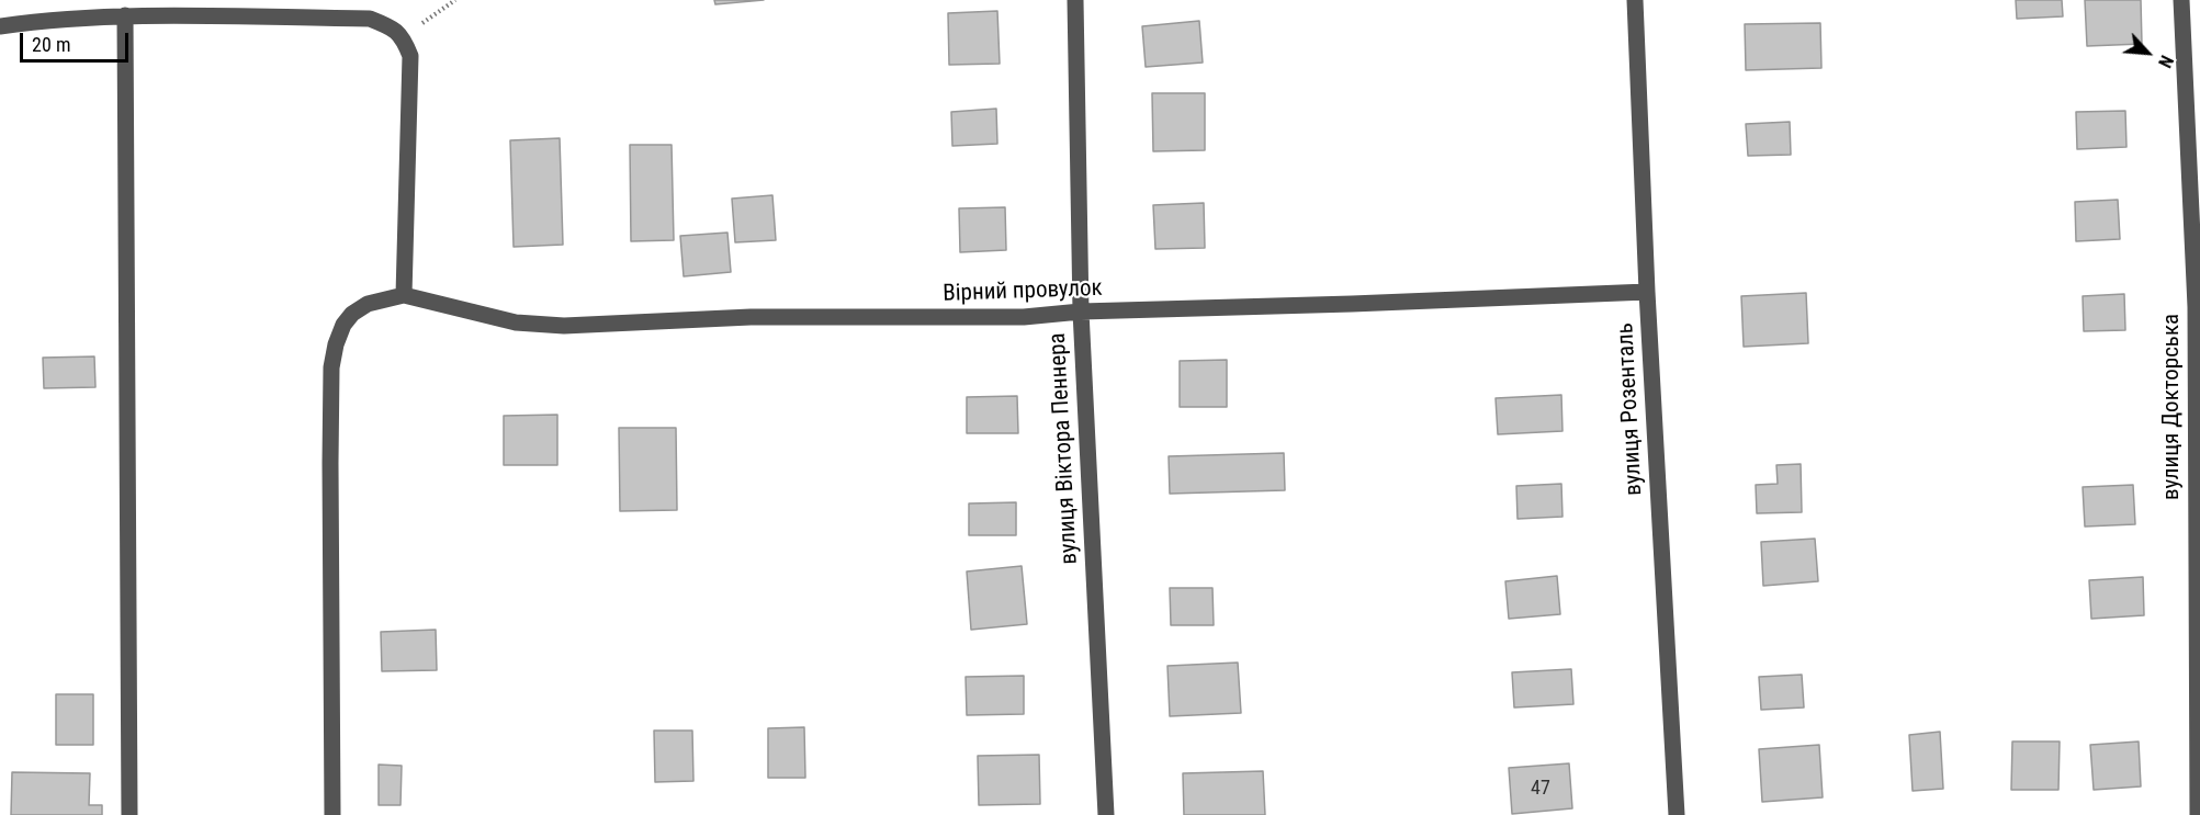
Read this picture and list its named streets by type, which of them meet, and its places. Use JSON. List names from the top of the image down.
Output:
{
  "streets": {
    "street": [
      "Вірний провулок",
      "вулиця Докторська",
      "вулиця Розенталь",
      "вулиця Віктора Пеннера"
    ]
  },
  "crossings": [
    ["Вірний провулок", "вулиця Розенталь"],
    ["Вірний провулок", "вулиця Віктора Пеннера"]
  ],
  "house_numbers": ["47"],
  "scale_bar": "20 m",
  "north": "bottom right"
}
